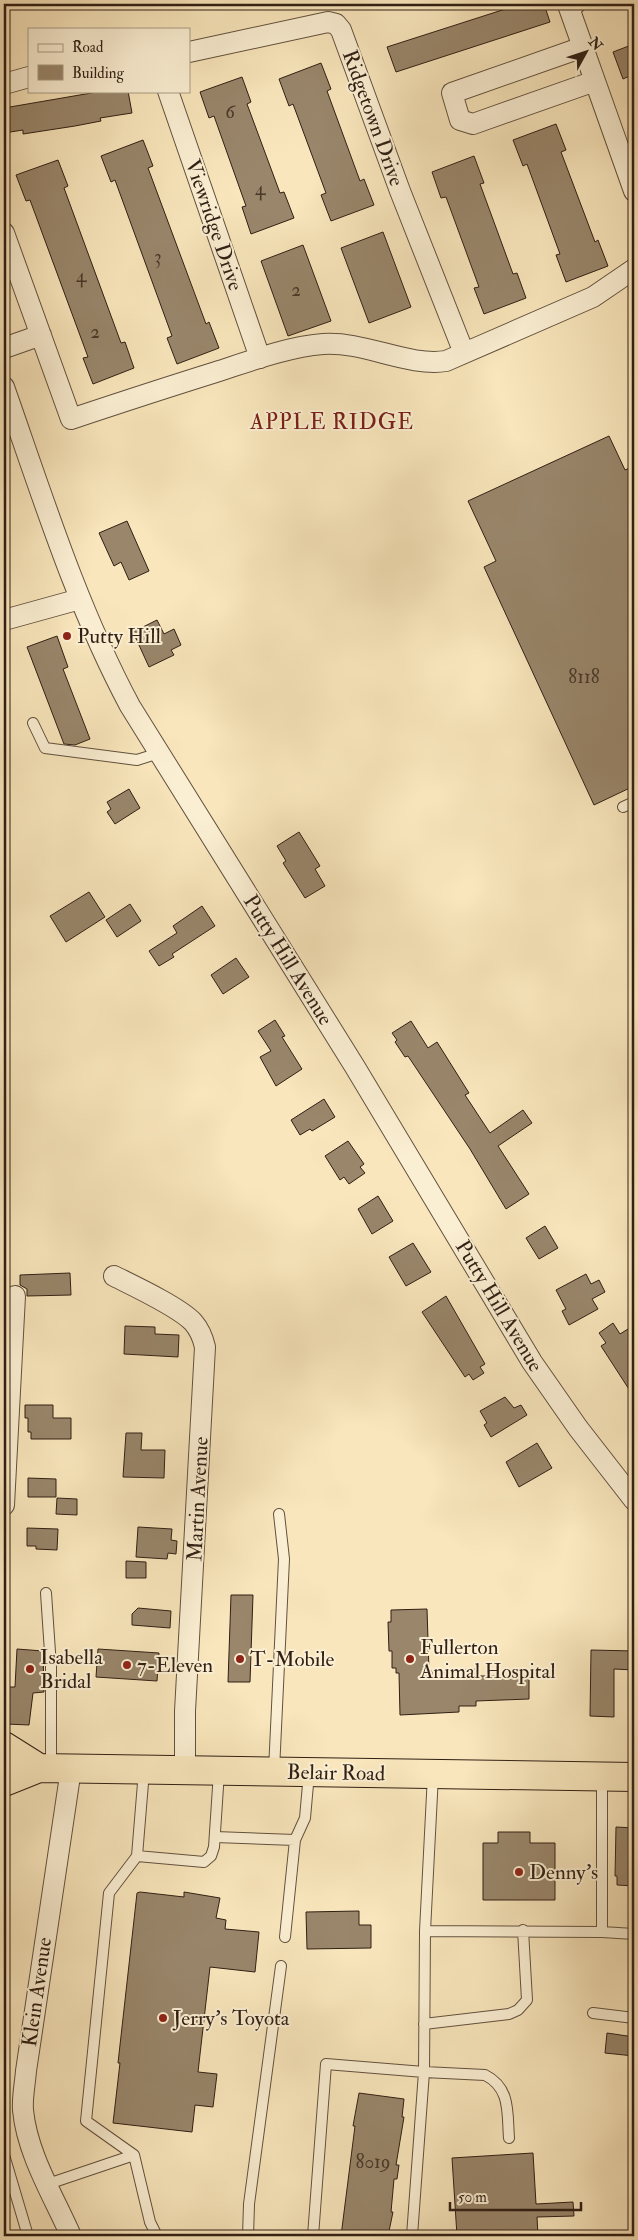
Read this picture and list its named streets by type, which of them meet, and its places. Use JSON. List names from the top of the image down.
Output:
{
  "streets": {
    "highway": ["Belair Road"],
    "street": [
      "Ridgetown Drive",
      "Viewridge Drive",
      "Putty Hill Avenue",
      "Martin Avenue",
      "Klein Avenue"
    ]
  },
  "crossings": [
    ["Martin Avenue", "Belair Road"],
    ["Belair Road", "Klein Avenue"]
  ],
  "districts": ["APPLE RIDGE"],
  "places": [
    "Putty Hill",
    "T-Mobile",
    "Fullerton Animal Hospital",
    "7-Eleven",
    "Isabella Bridal",
    "Denny's",
    "Jerry's Toyota"
  ],
  "house_numbers": [
    "6",
    "4",
    "3",
    "4",
    "2",
    "2",
    "8118",
    "8019"
  ],
  "legend": ["Road", "Building"],
  "scale_bar": "50 m",
  "north": "top right"
}
